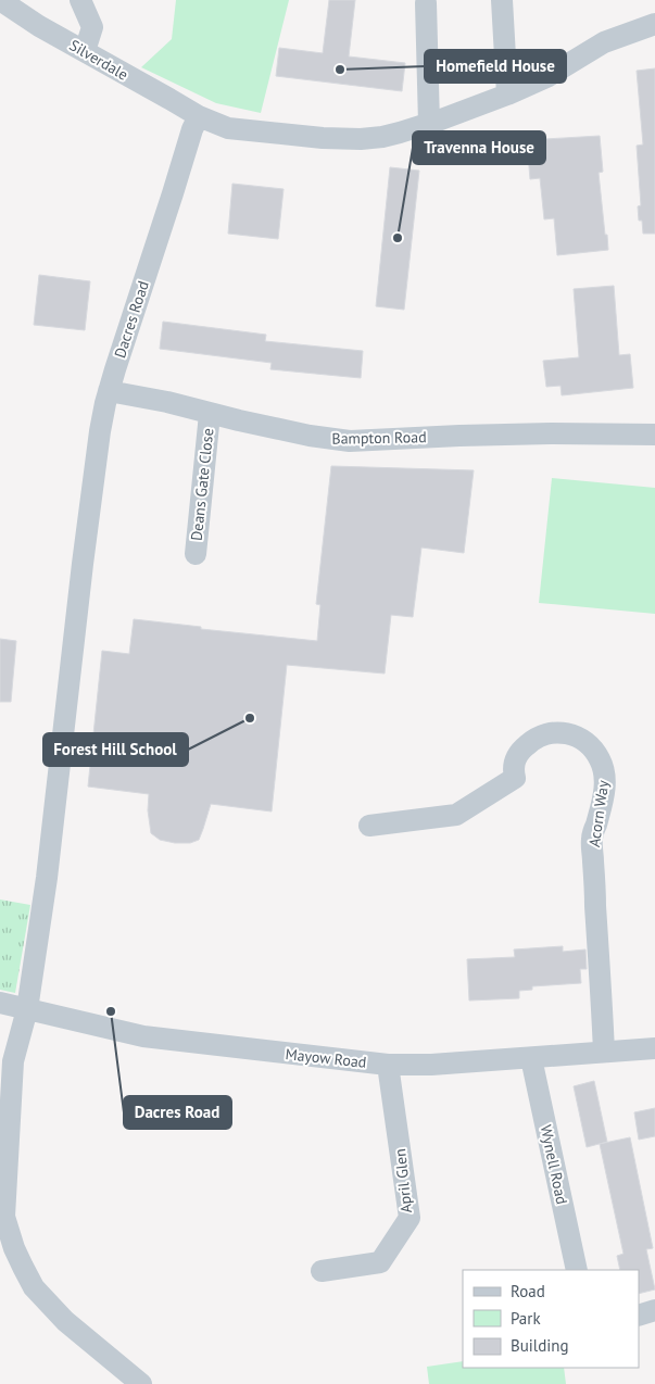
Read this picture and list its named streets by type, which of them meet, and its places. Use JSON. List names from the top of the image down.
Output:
{
  "streets": {
    "street": [
      "Silverdale",
      "Dacres Road",
      "Bampton Road",
      "Deans Gate Close",
      "Acorn Way",
      "Mayow Road",
      "Wynell Road",
      "April Glen"
    ]
  },
  "crossings": [
    ["Silverdale", "Dacres Road"],
    ["Dacres Road", "Bampton Road"],
    ["Dacres Road", "Mayow Road"],
    ["Bampton Road", "Deans Gate Close"],
    ["Acorn Way", "Mayow Road"],
    ["Mayow Road", "Wynell Road"],
    ["Mayow Road", "April Glen"]
  ],
  "places": [
    "Homefield House",
    "Travenna House",
    "Forest Hill School",
    "Dacres Road"
  ],
  "legend": ["Road", "Park", "Building"]
}
